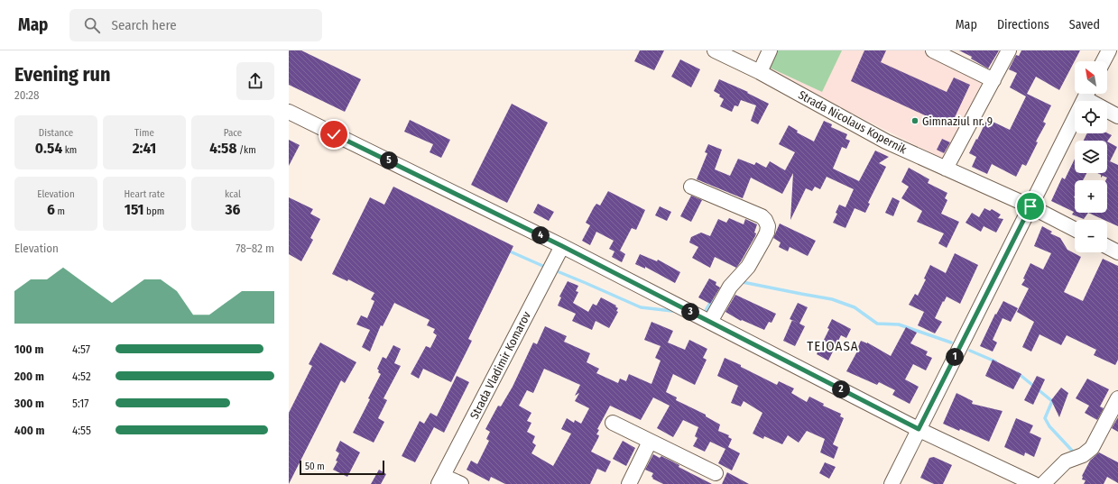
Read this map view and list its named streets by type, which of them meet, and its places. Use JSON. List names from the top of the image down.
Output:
{
  "streets": {
    "street": ["Strada Nicolaus Kopernik", "Strada Vladimir Komarov"]
  },
  "districts": ["TEIOASA"],
  "places": ["Gimnaziul nr. 9"],
  "scale_bar": "50 m",
  "north": "top left",
  "page": {
    "header": "Map",
    "search": "Search here",
    "nav": ["Map", "Directions", "Saved"],
    "heading": ["Evening run", "20:28"],
    "map_buttons": ["+", "−"],
    "stats": [
      ["Distance", "0.54 km"],
      ["Time", "2:41"],
      ["Pace", "4:58 /km"],
      ["Elevation", "6 m"],
      ["Heart rate", "151 bpm"],
      ["kcal", "36"]
    ],
    "pins": [
      "5",
      "4",
      "3",
      "1",
      "2"
    ],
    "chart": ["Elevation", "78–82 m"],
    "list": [
      {
        "name": "100 m",
        "note": "4:57"
      },
      {
        "name": "200 m",
        "note": "4:52"
      },
      {
        "name": "300 m",
        "note": "5:17"
      },
      {
        "name": "400 m",
        "note": "4:55"
      }
    ],
    "scale": "50 m"
  }
}
